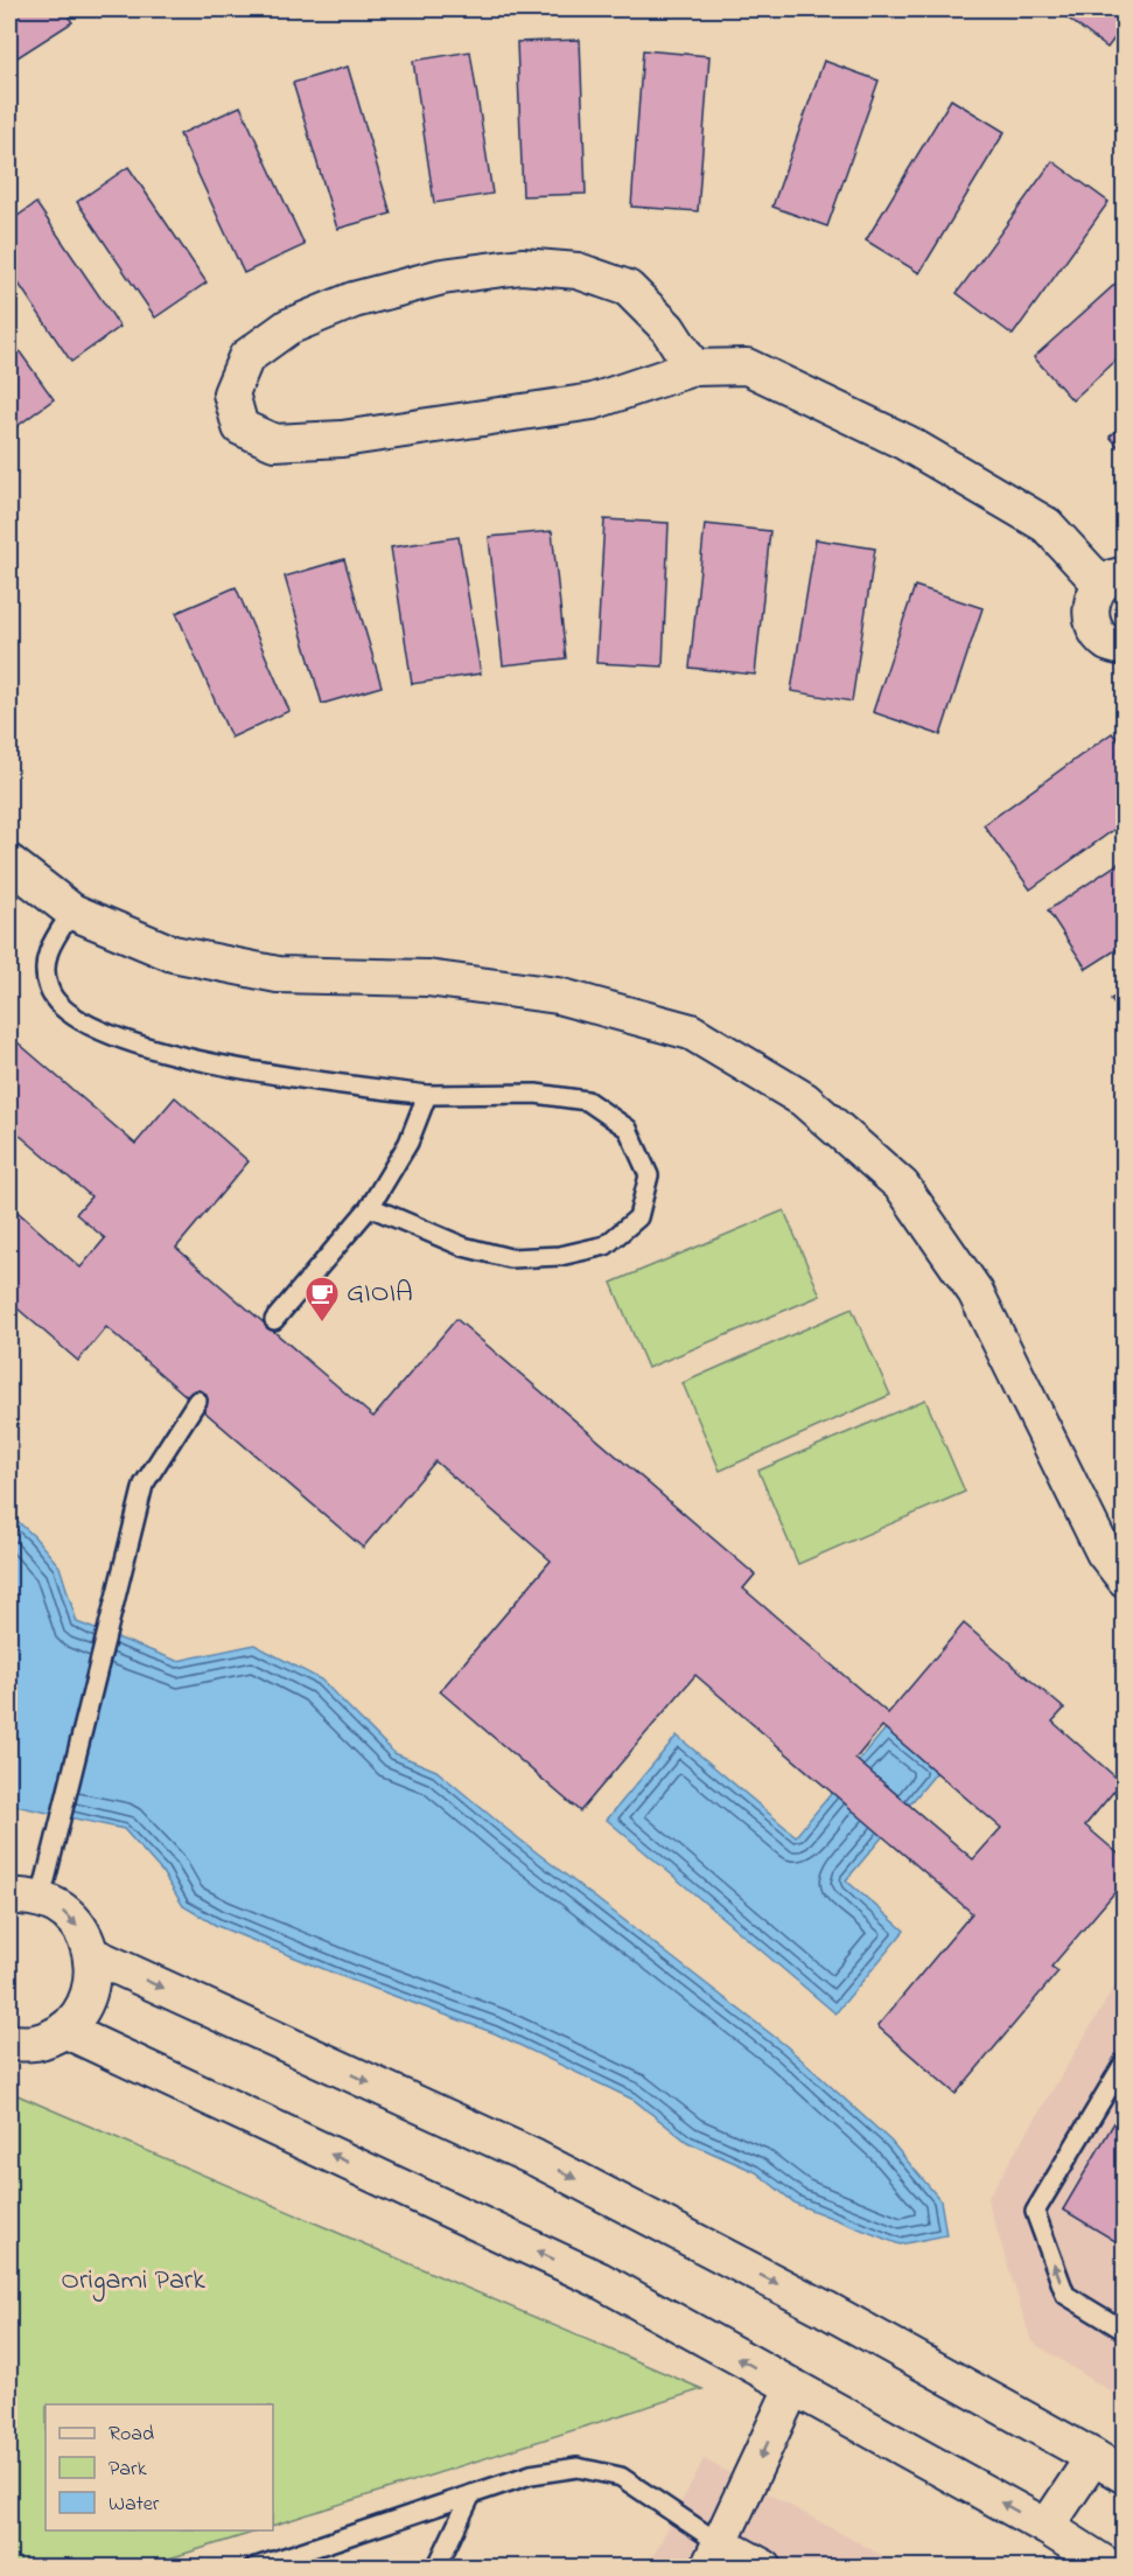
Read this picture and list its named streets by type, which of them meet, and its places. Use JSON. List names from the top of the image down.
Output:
{
  "parks": ["Origami Park"],
  "places": {
    "cafe": ["GIOIA"]
  },
  "legend": ["Road", "Park", "Water"]
}
